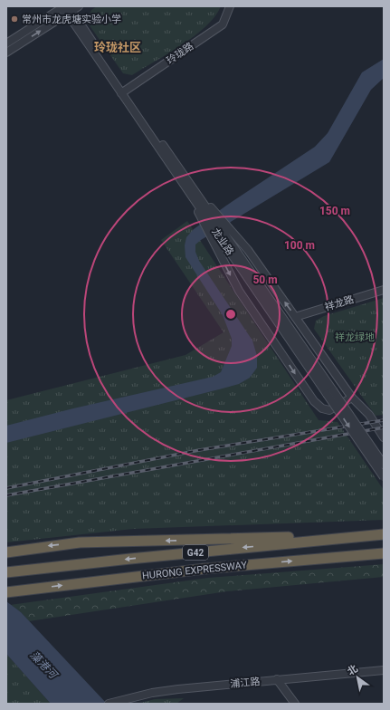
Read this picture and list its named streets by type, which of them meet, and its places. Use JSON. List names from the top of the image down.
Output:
{
  "streets": {
    "highway": ["G42", "HURONG EXPRESSWAY"],
    "street": [
      "玲珑路",
      "龙业路",
      "祥龙路",
      "浦江路"
    ]
  },
  "crossings": [
    ["玲珑路", "龙业路"]
  ],
  "districts": ["玲珑社区"],
  "water": ["藻港河"],
  "parks": ["祥龙绿地"],
  "places": ["常州市龙虎塘实验小学"],
  "north": "top left",
  "rings": ["150 m", "100 m", "50 m"]
}
